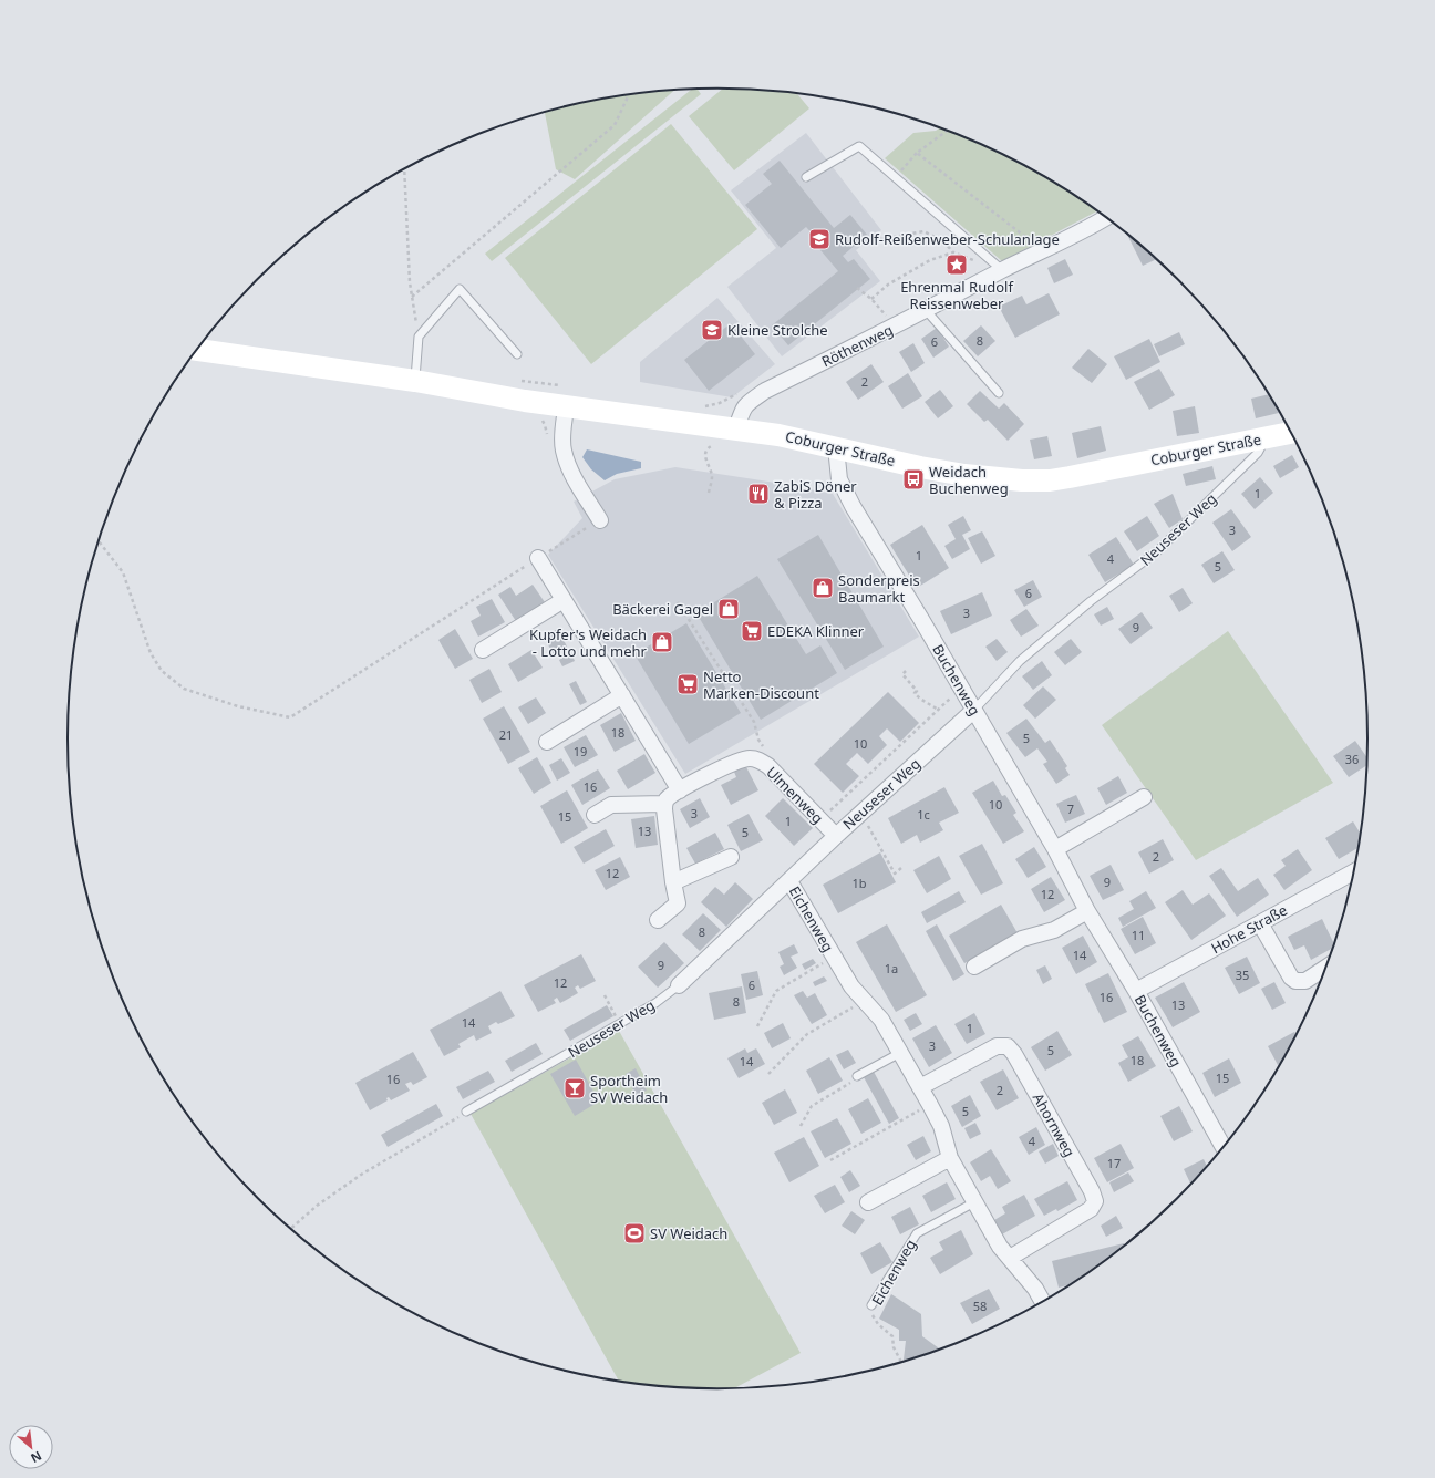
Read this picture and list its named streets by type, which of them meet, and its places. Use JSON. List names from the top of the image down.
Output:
{
  "streets": {
    "main road": ["Coburger Straße"],
    "street": [
      "Röthenweg",
      "Neuseser Weg",
      "Buchenweg",
      "Ulmenweg",
      "Eichenweg",
      "Hohe Straße",
      "Ahornweg"
    ]
  },
  "crossings": [
    ["Röthenweg", "Coburger Straße"],
    ["Coburger Straße", "Neuseser Weg"],
    ["Coburger Straße", "Buchenweg"],
    ["Neuseser Weg", "Buchenweg"],
    ["Neuseser Weg", "Ulmenweg"],
    ["Neuseser Weg", "Eichenweg"],
    ["Buchenweg", "Hohe Straße"],
    ["Eichenweg", "Ahornweg"]
  ],
  "places": {
    "school or university": ["Rudolf-Reißenweber-Schulanlage", "Kleine Strolche"],
    "place": ["Ehrenmal Rudolf Reissenweber"],
    "bus stop": ["Weidach Buchenweg"],
    "restaurant": ["ZabiS Döner & Pizza"],
    "shop": ["Sonderpreis Baumarkt", "Bäckerei Gagel", "Kupfer's Weidach - Lotto und mehr"],
    "supermarket": ["EDEKA Klinner", "Netto Marken-Discount"],
    "bar": ["Sportheim SV Weidach"],
    "sports": ["SV Weidach"]
  },
  "house_numbers": [
    "8",
    "6",
    "2",
    "1",
    "3",
    "1",
    "4",
    "5",
    "6",
    "3",
    "9",
    "18",
    "21",
    "5",
    "10",
    "19",
    "36",
    "16",
    "10",
    "7",
    "3",
    "1c",
    "15",
    "1",
    "13",
    "5",
    "2",
    "12",
    "9",
    "1b",
    "12",
    "8",
    "11",
    "14",
    "9",
    "1a",
    "35",
    "12",
    "6",
    "16",
    "8",
    "13",
    "14",
    "1",
    "3",
    "5",
    "18",
    "14",
    "15",
    "16",
    "2",
    "5",
    "4",
    "17",
    "58"
  ],
  "north": "bottom right"
}
